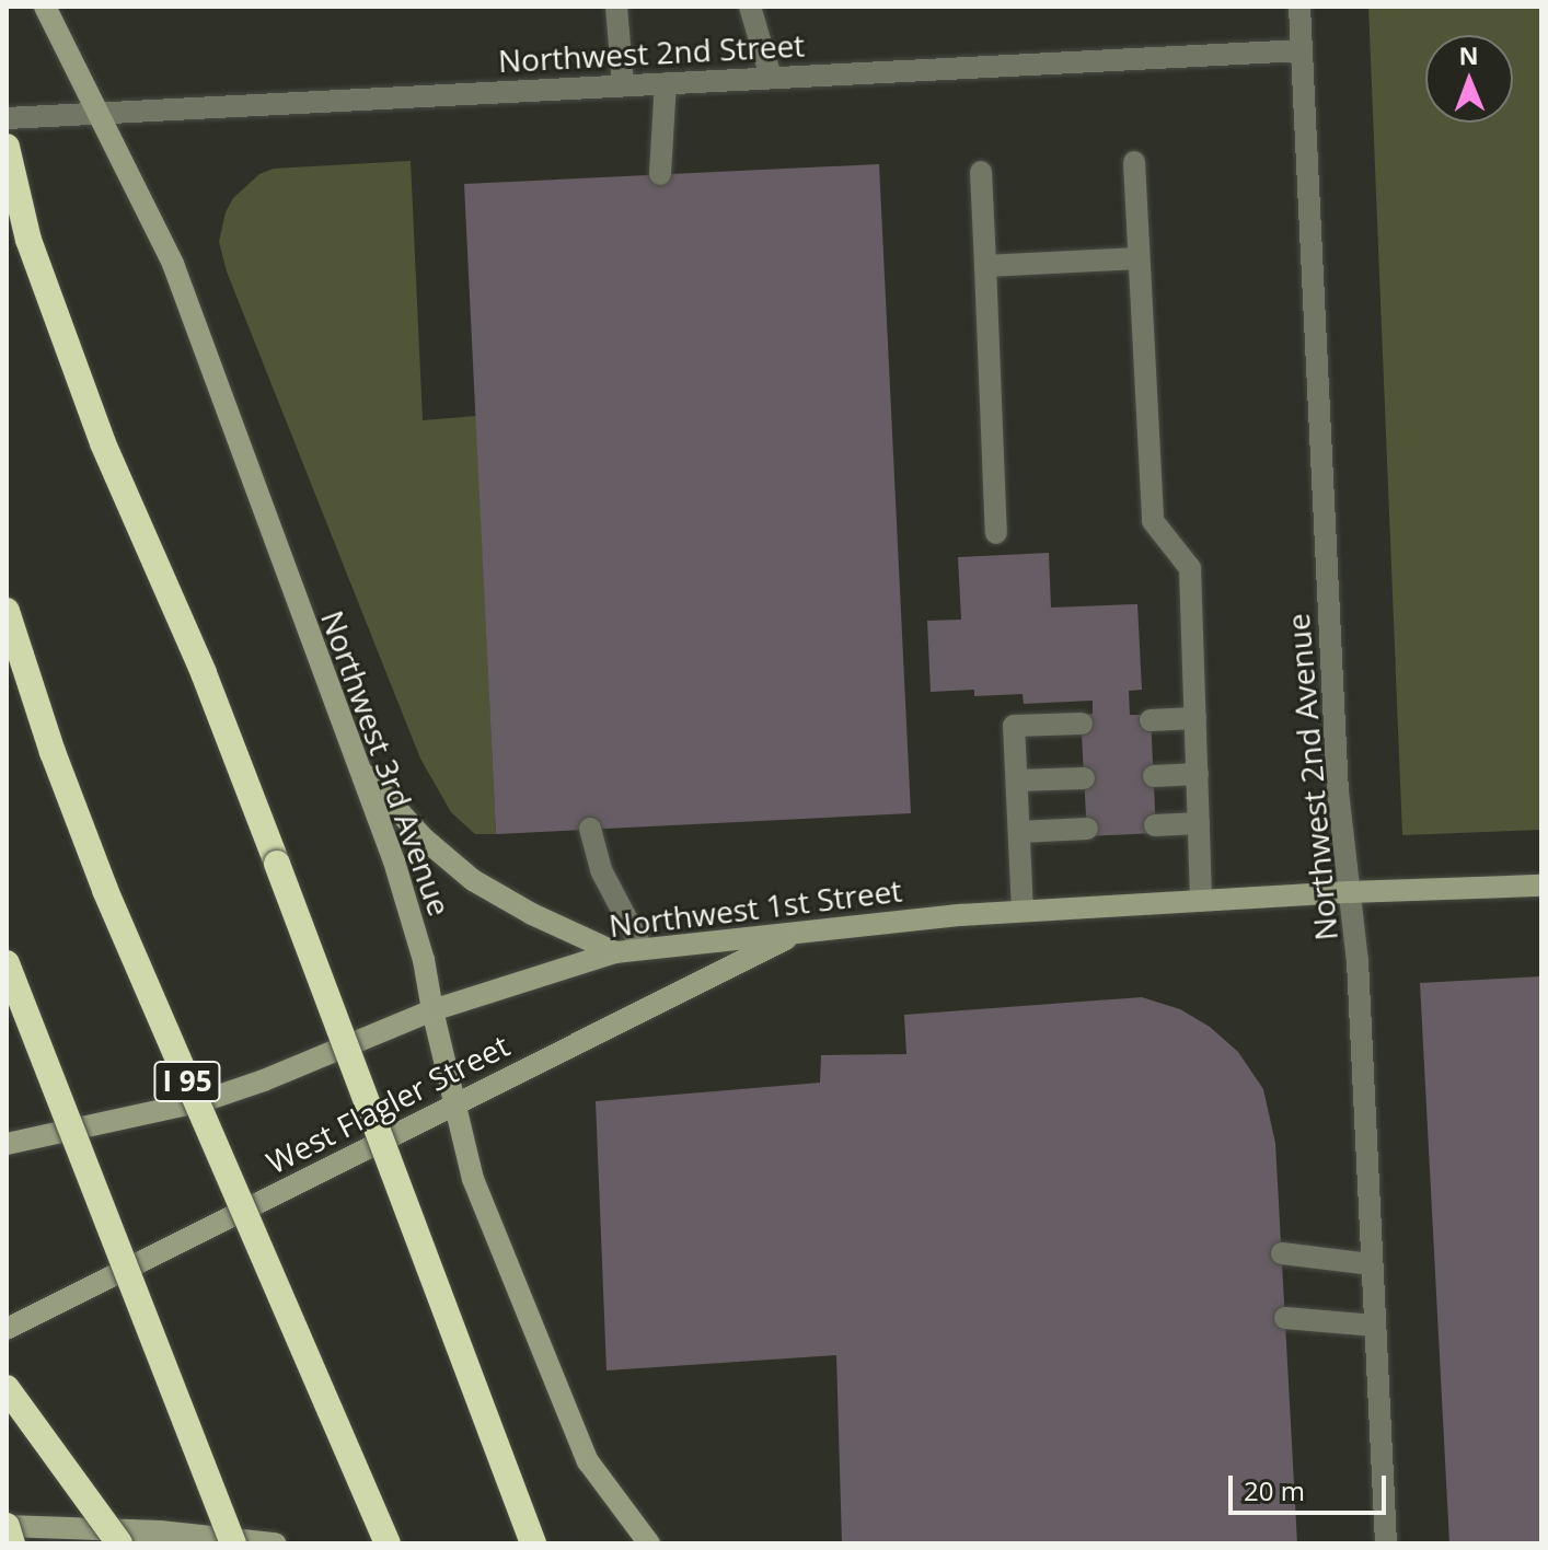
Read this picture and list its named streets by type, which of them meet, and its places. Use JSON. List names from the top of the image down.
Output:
{
  "streets": {
    "highway": ["I 95"],
    "main road": ["Northwest 3rd Avenue", "Northwest 1st Street", "West Flagler Street"],
    "street": ["Northwest 2nd Street", "Northwest 2nd Avenue"]
  },
  "crossings": [
    ["Northwest 2nd Street", "Northwest 3rd Avenue"],
    ["Northwest 2nd Street", "Northwest 2nd Avenue"],
    ["Northwest 3rd Avenue", "Northwest 1st Street"],
    ["Northwest 3rd Avenue", "West Flagler Street"],
    ["Northwest 2nd Avenue", "Northwest 1st Street"],
    ["Northwest 1st Street", "West Flagler Street"]
  ],
  "scale_bar": "20 m",
  "north": "top"
}
